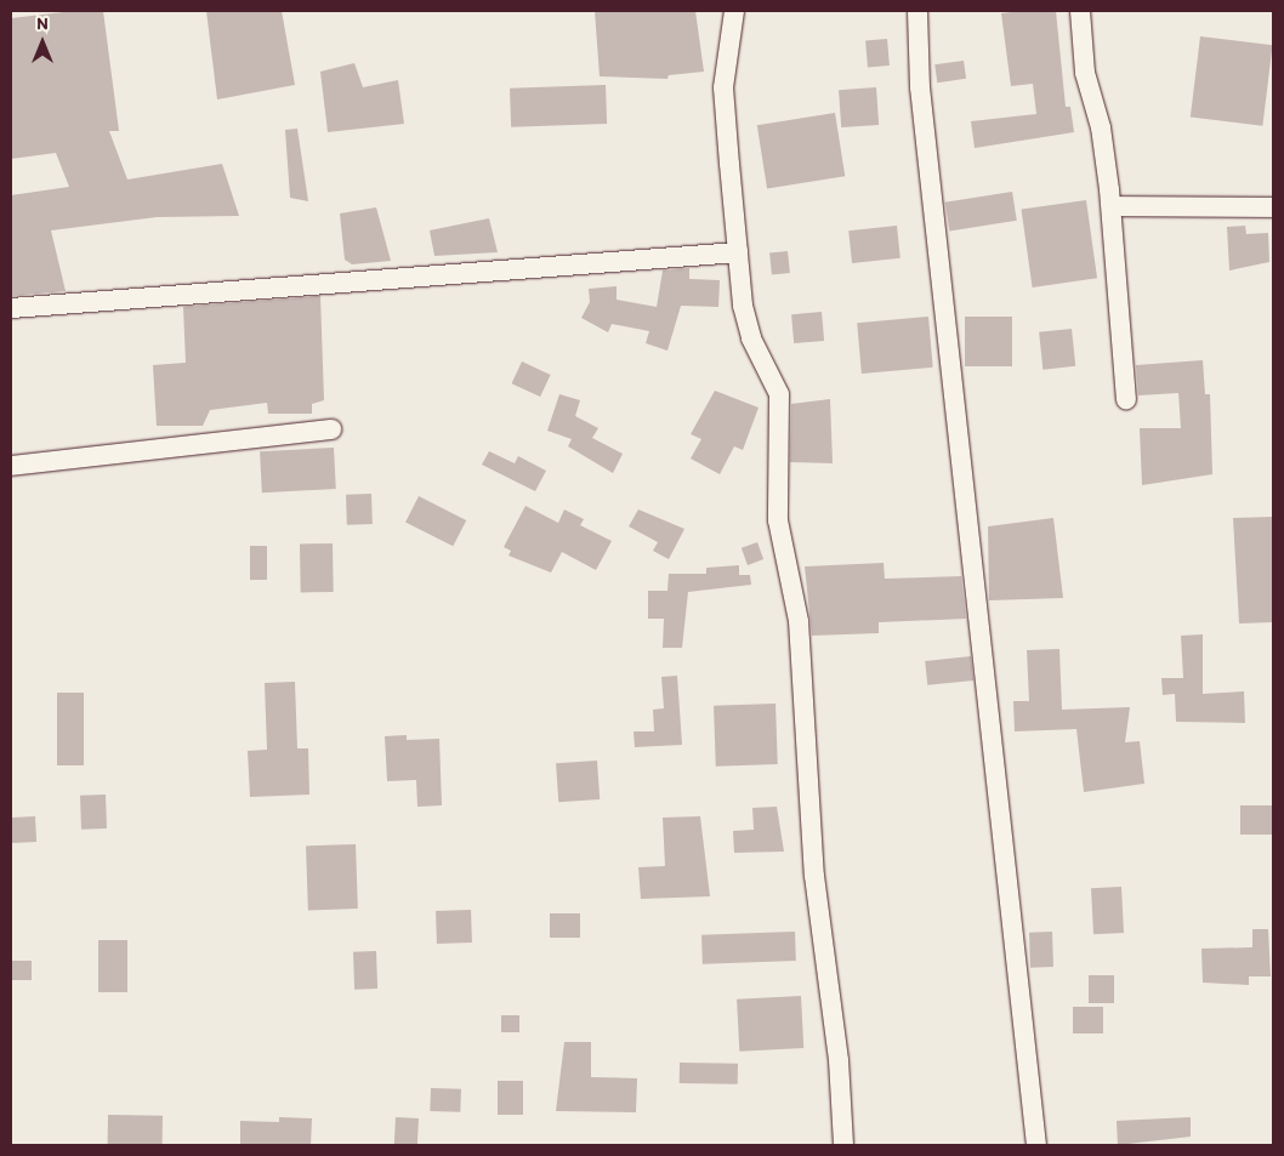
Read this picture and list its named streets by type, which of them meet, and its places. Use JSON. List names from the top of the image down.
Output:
{
  "north": "top"
}
